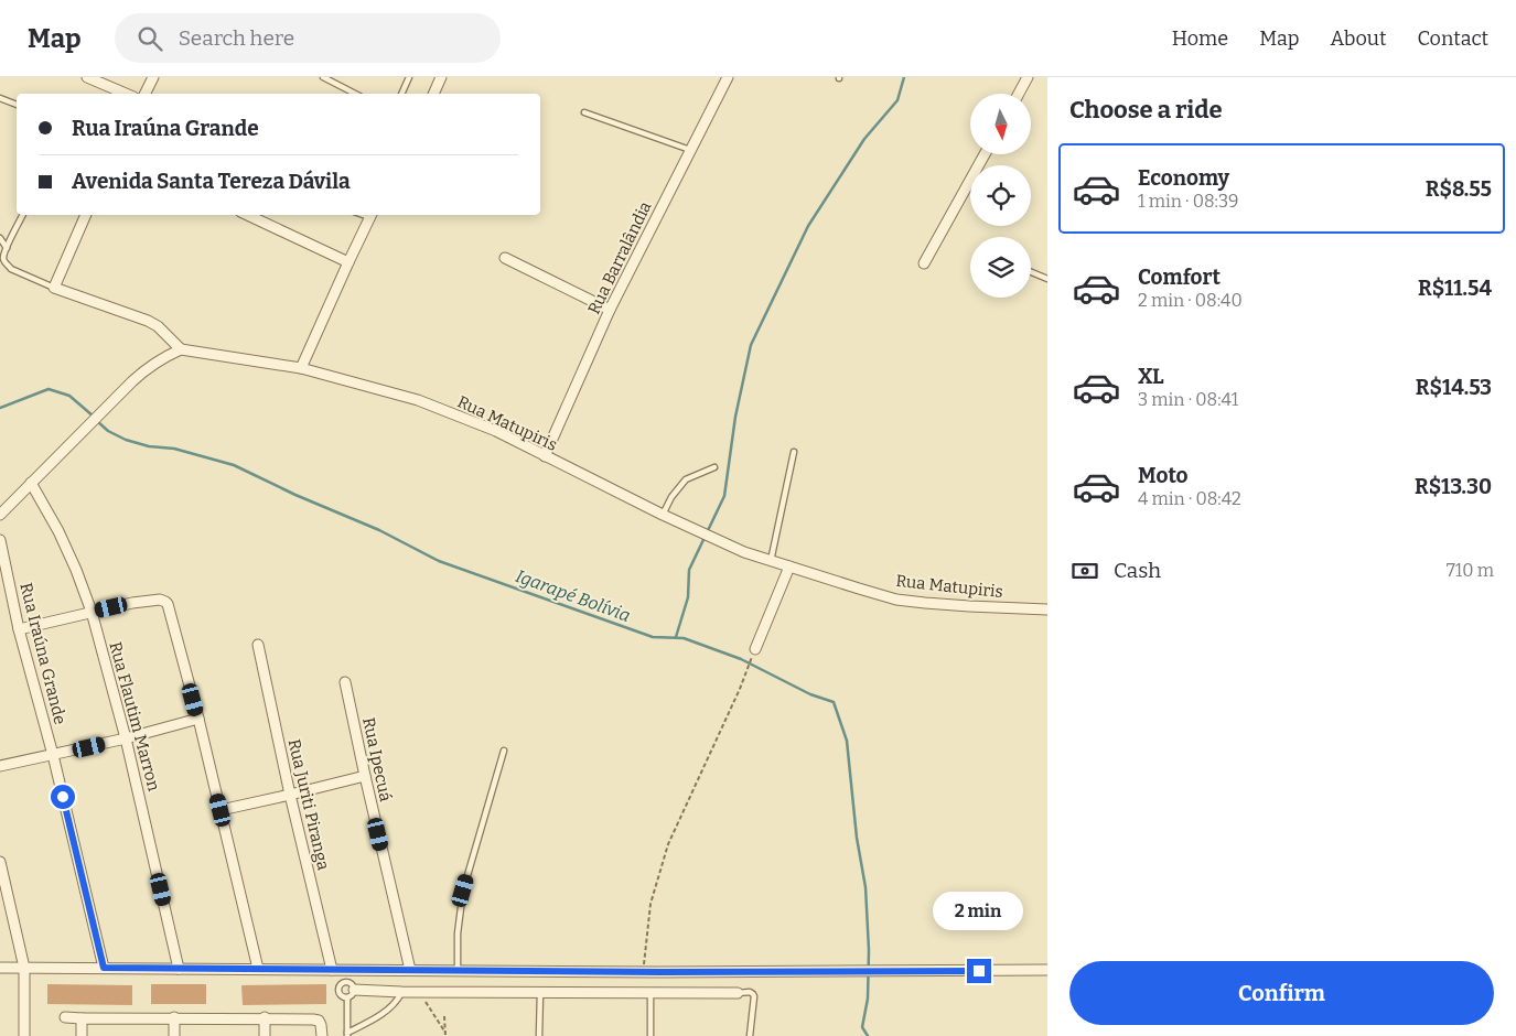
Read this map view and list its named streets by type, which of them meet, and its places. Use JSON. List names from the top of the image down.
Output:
{
  "streets": {
    "street": [
      "Rua Barralândia",
      "Rua Matupiris",
      "Rua Iraúna Grande",
      "Rua Flautim Marron",
      "Rua Ipecuá",
      "Rua Juriti Piranga"
    ]
  },
  "crossings": [
    ["Rua Barralândia", "Rua Matupiris"]
  ],
  "water": ["Igarapé Bolívia"],
  "north": "bottom",
  "page": {
    "header": "Map",
    "search": "Search here",
    "nav": [
      "Home",
      "Map",
      "About",
      "Contact"
    ],
    "heading": "Choose a ride",
    "banner": ["Rua Iraúna Grande", "Avenida Santa Tereza Dávila"],
    "list": [
      {
        "name": "Economy",
        "note": "1 min · 08:39",
        "value": "R$8.55"
      },
      {
        "name": "Comfort",
        "note": "2 min · 08:40",
        "value": "R$11.54"
      },
      {
        "name": "XL",
        "note": "3 min · 08:41",
        "value": "R$14.53"
      },
      {
        "name": "Moto",
        "note": "4 min · 08:42",
        "value": "R$13.30"
      }
    ],
    "pay": ["Cash", "710 m"],
    "bubble": "2 min",
    "buttons": "Confirm"
  }
}
